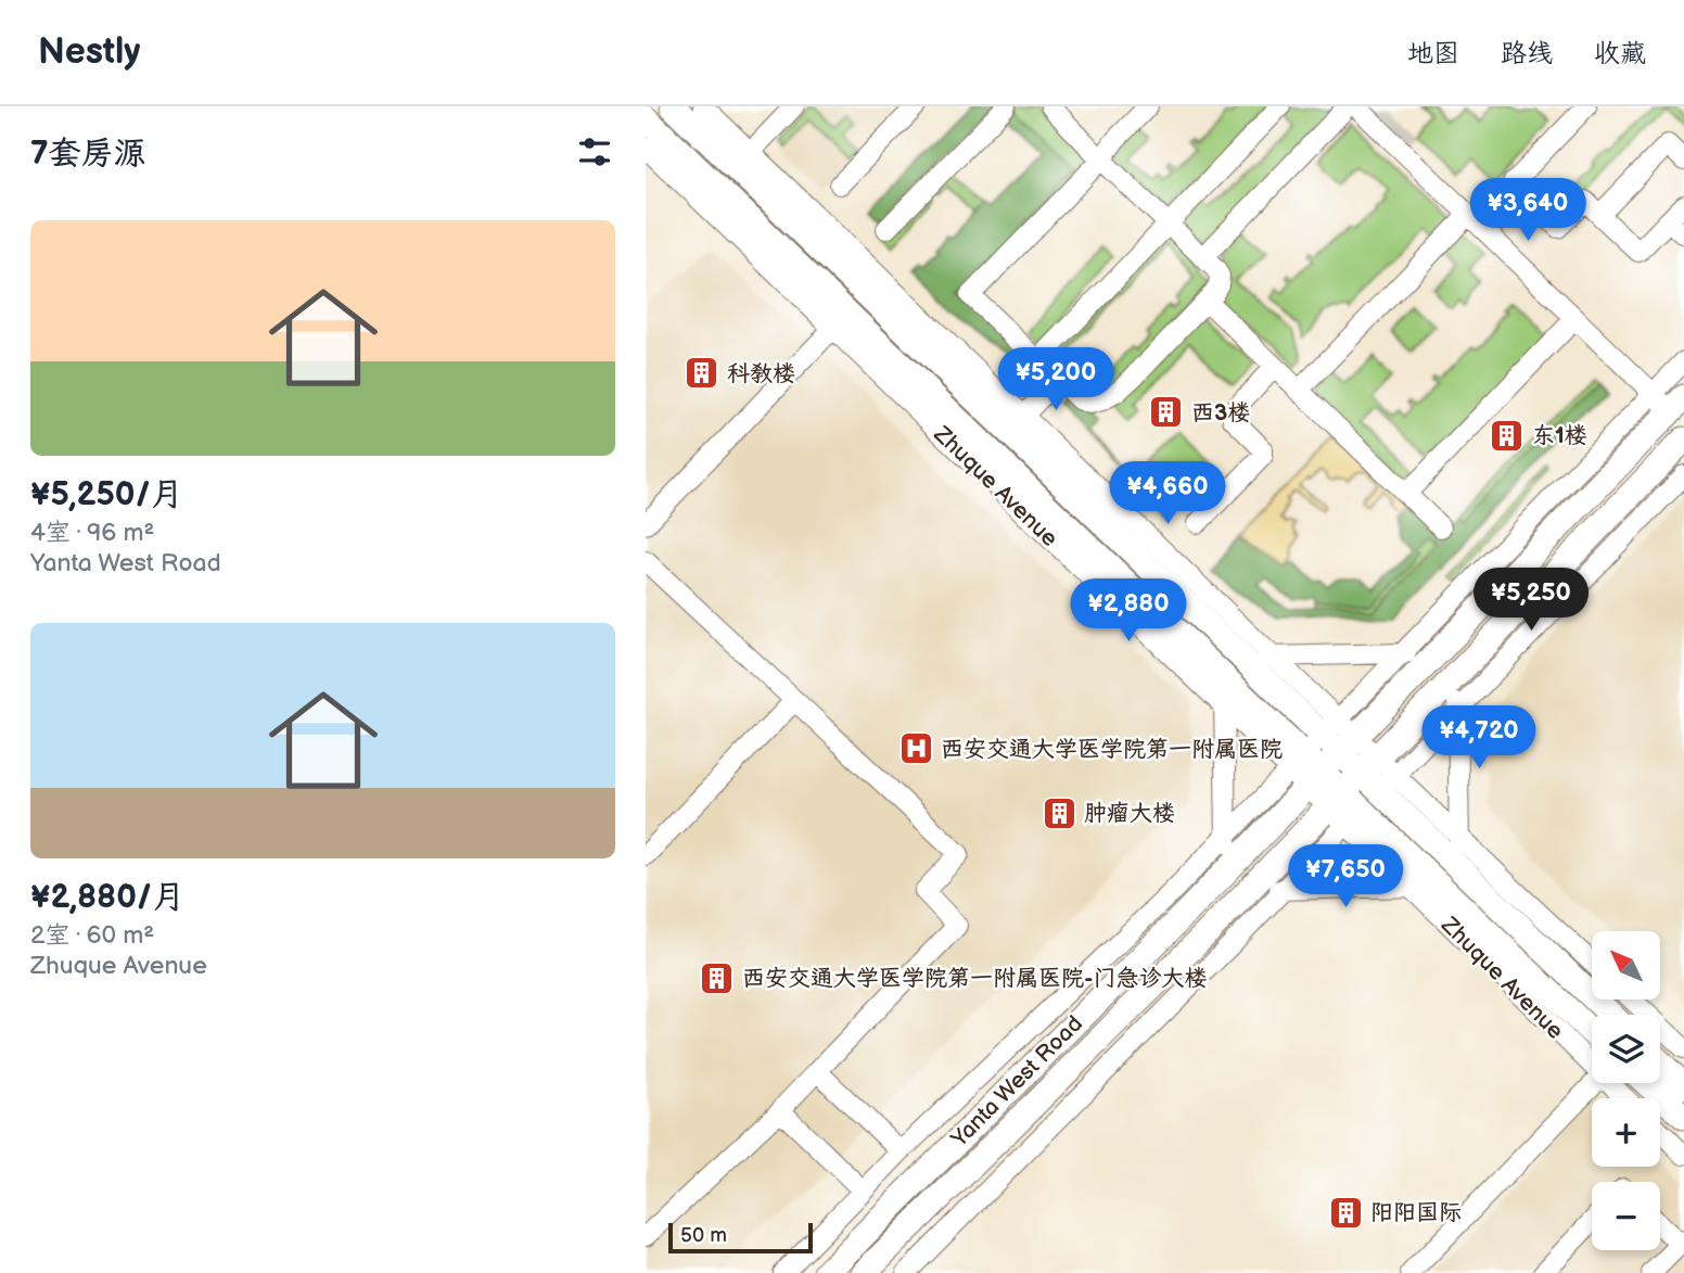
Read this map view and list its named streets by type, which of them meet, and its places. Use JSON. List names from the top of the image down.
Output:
{
  "streets": {
    "main road": ["Zhuque Avenue", "Yanta West Road"]
  },
  "crossings": [
    ["Zhuque Avenue", "Yanta West Road"]
  ],
  "places": {
    "building": [
      "科教楼",
      "西3楼",
      "东1楼",
      "肿瘤大楼",
      "西安交通大学医学院第一附属医院-门急诊大楼",
      "阳阳国际"
    ],
    "hospital": ["西安交通大学医学院第一附属医院"]
  },
  "scale_bar": "50 m",
  "north": "top left",
  "page": {
    "header": "Nestly",
    "nav": ["地图", "路线", "收藏"],
    "heading": "7套房源",
    "price": [
      "¥3,640",
      "¥5,200",
      "¥4,660",
      "¥5,250",
      "¥2,880",
      "¥4,720",
      "¥7,650"
    ],
    "list": [
      {
        "name": "¥5,250/月",
        "note": "4室 · 96 m² · Yanta West Road"
      },
      {
        "name": "¥2,880/月",
        "note": "2室 · 60 m² · Zhuque Avenue"
      }
    ],
    "map_buttons": ["+", "−"],
    "scale": "50 m"
  }
}
